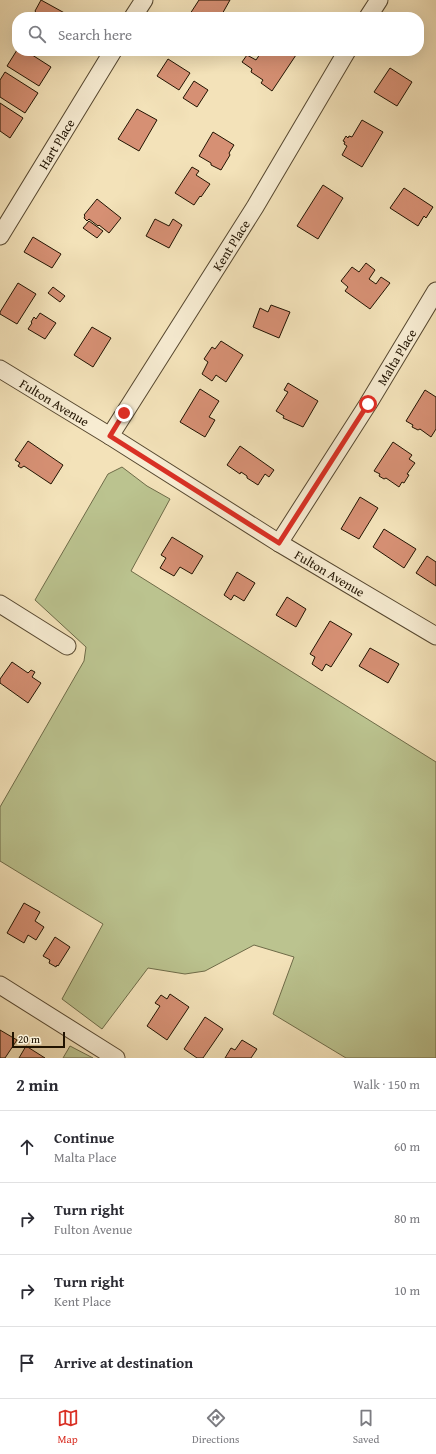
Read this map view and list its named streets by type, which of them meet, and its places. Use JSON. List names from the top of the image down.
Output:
{
  "streets": {
    "street": [
      "Hart Place",
      "Kent Place",
      "Malta Place",
      "Fulton Avenue"
    ]
  },
  "crossings": [
    ["Kent Place", "Fulton Avenue"],
    ["Malta Place", "Fulton Avenue"]
  ],
  "scale_bar": "20 m",
  "page": {
    "search": "Search here",
    "scale": "20 m",
    "heading": ["2 min", "Walk · 150 m"],
    "list": [
      ["Continue", "Malta Place", "60 m"],
      ["Turn right", "Fulton Avenue", "80 m"],
      ["Turn right", "Kent Place", "10 m"],
      "Arrive at destination"
    ],
    "nav": ["Map", "Directions", "Saved"]
  }
}
